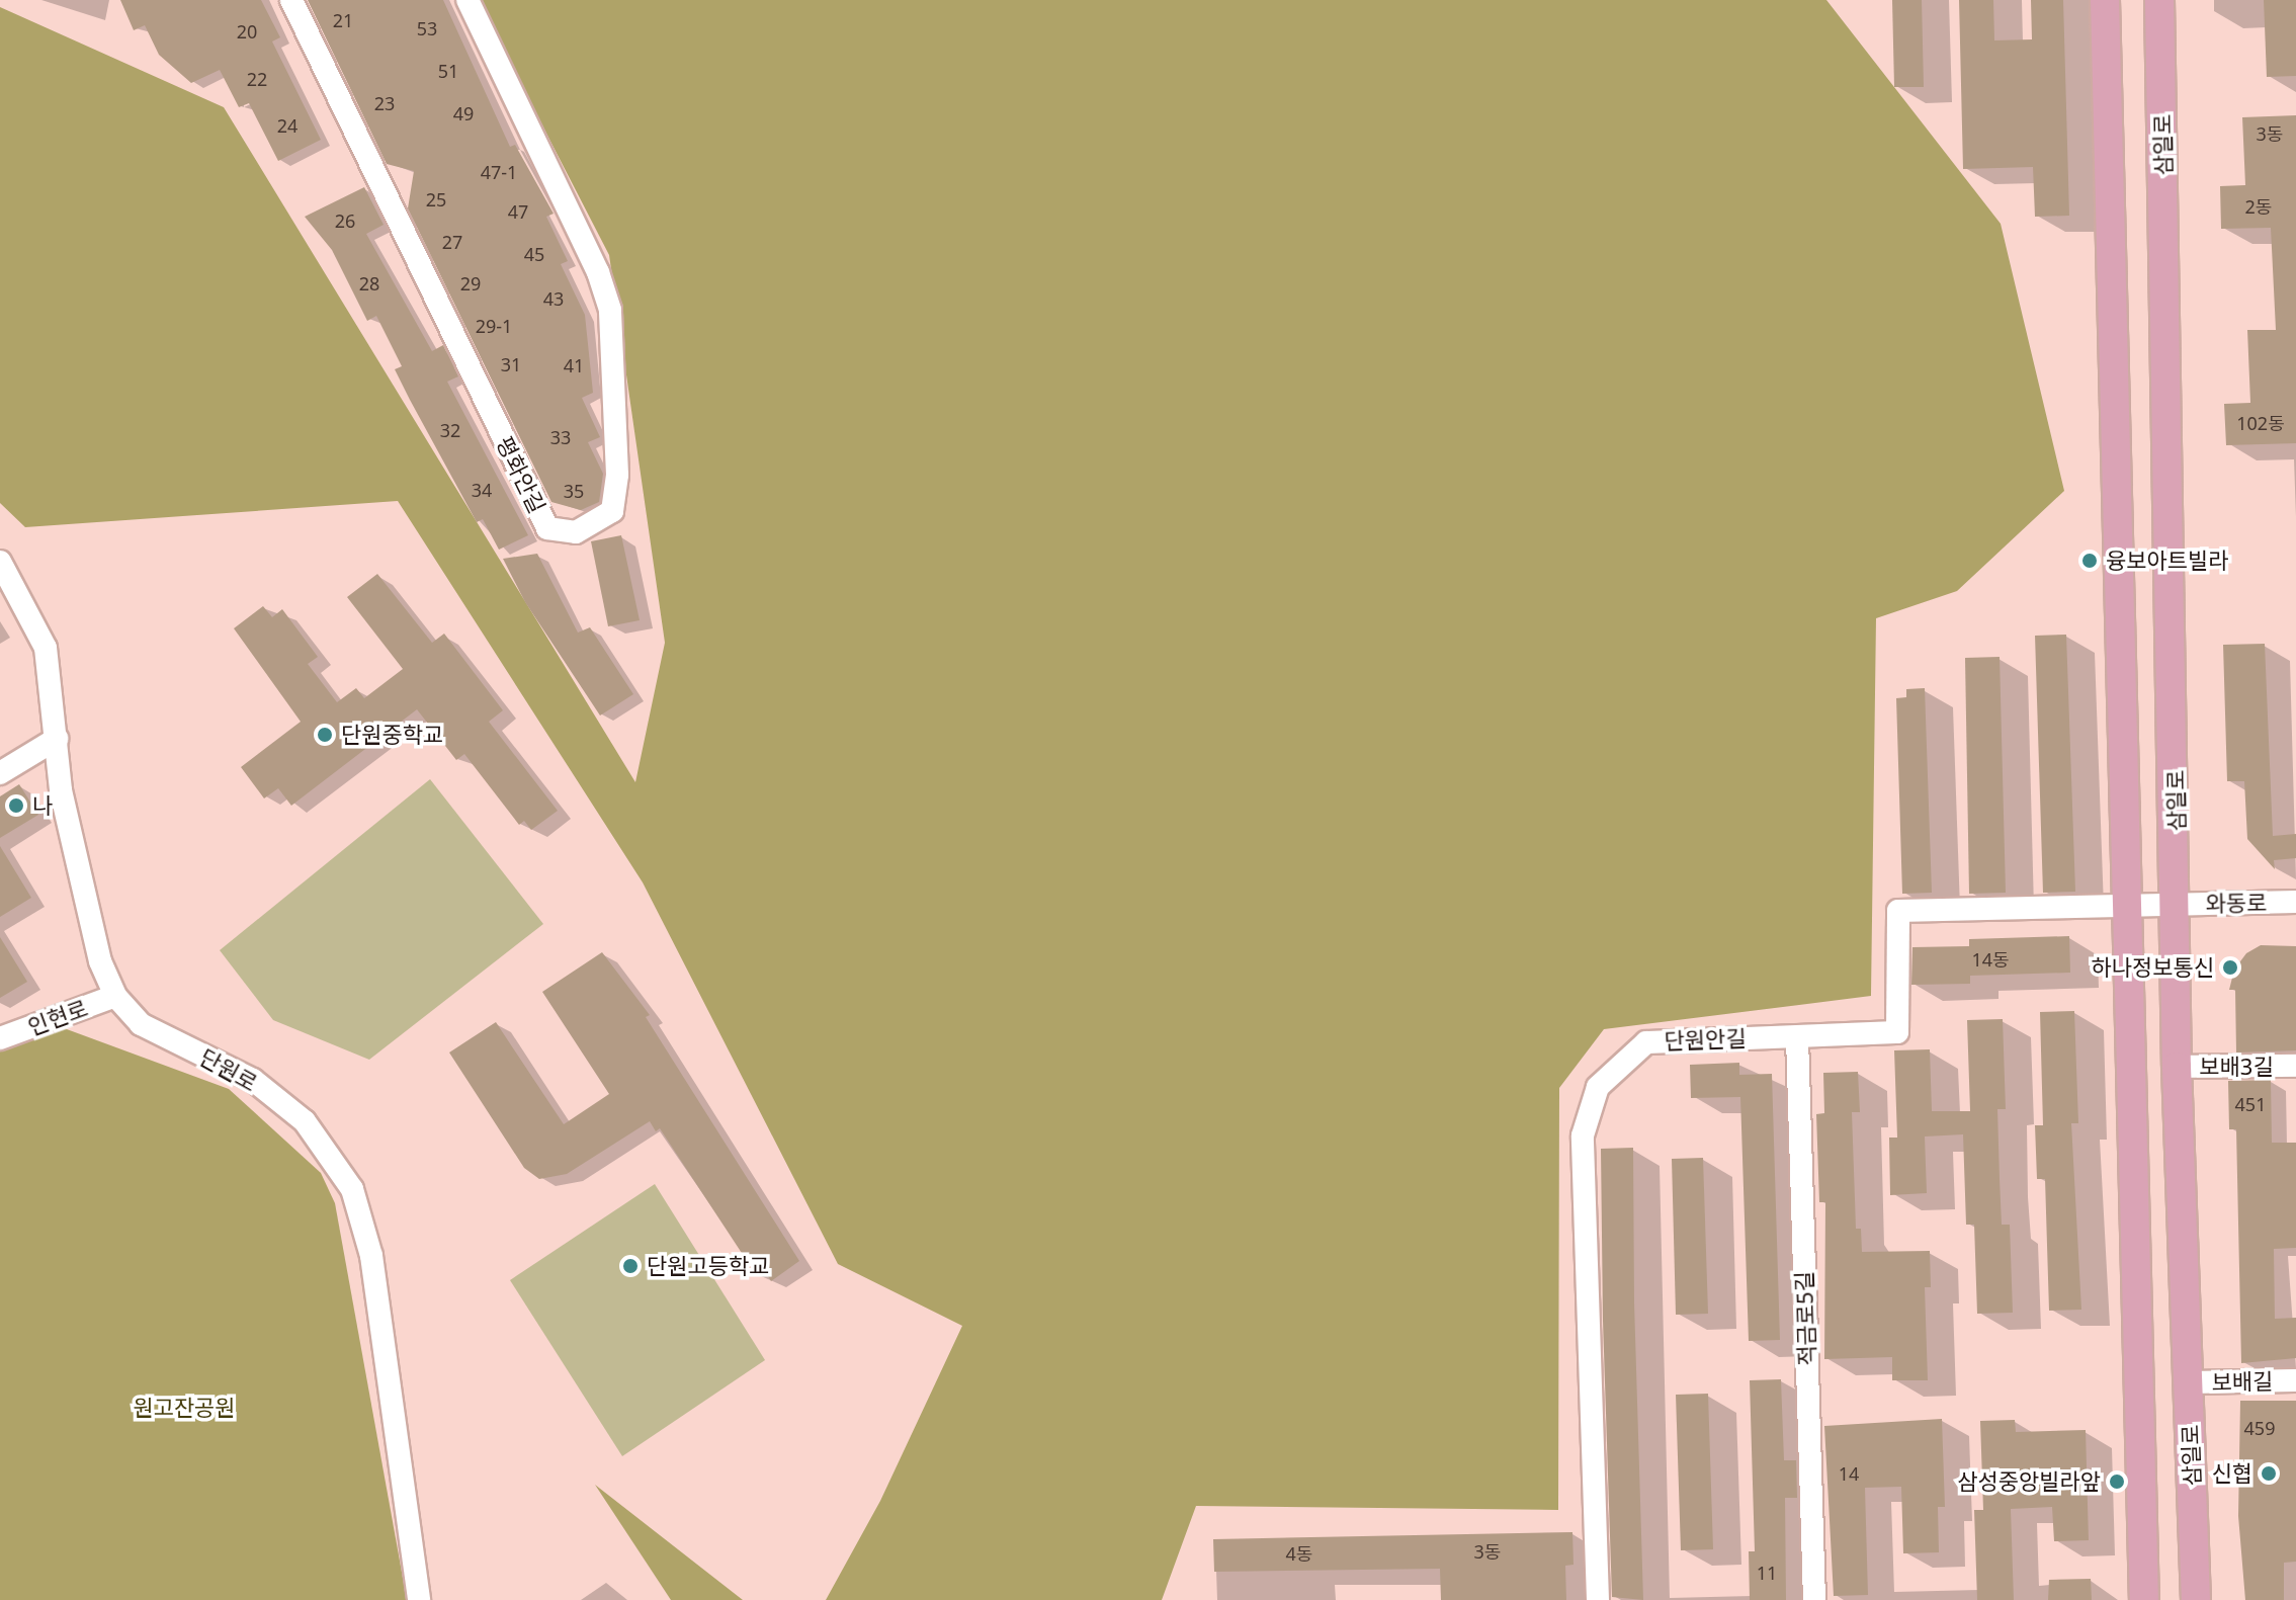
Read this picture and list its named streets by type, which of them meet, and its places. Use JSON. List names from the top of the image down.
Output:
{
  "streets": {
    "main road": ["삼일로"],
    "street": [
      "평화안길",
      "와동로",
      "인현로",
      "단원안길",
      "보배3길",
      "단원로",
      "적금로5길",
      "보배길"
    ]
  },
  "crossings": [
    ["삼일로", "와동로"],
    ["삼일로", "단원안길"],
    ["삼일로", "보배3길"],
    ["삼일로", "보배길"],
    ["와동로", "단원안길"],
    ["인현로", "단원로"],
    ["단원안길", "적금로5길"]
  ],
  "parks": ["원고잔공원"],
  "places": [
    "융보아트빌라",
    "단원중학교",
    "나",
    "하나정보통신",
    "단원고등학교",
    "신협",
    "삼성중앙빌라앞"
  ],
  "house_numbers": [
    "21",
    "53",
    "20",
    "51",
    "22",
    "23",
    "49",
    "24",
    "3동",
    "47-1",
    "25",
    "2동",
    "47",
    "26",
    "27",
    "45",
    "28",
    "29",
    "43",
    "29-1",
    "31",
    "41",
    "102동",
    "32",
    "33",
    "34",
    "35",
    "14동",
    "451",
    "459",
    "14",
    "3동",
    "4동",
    "11"
  ]
}
